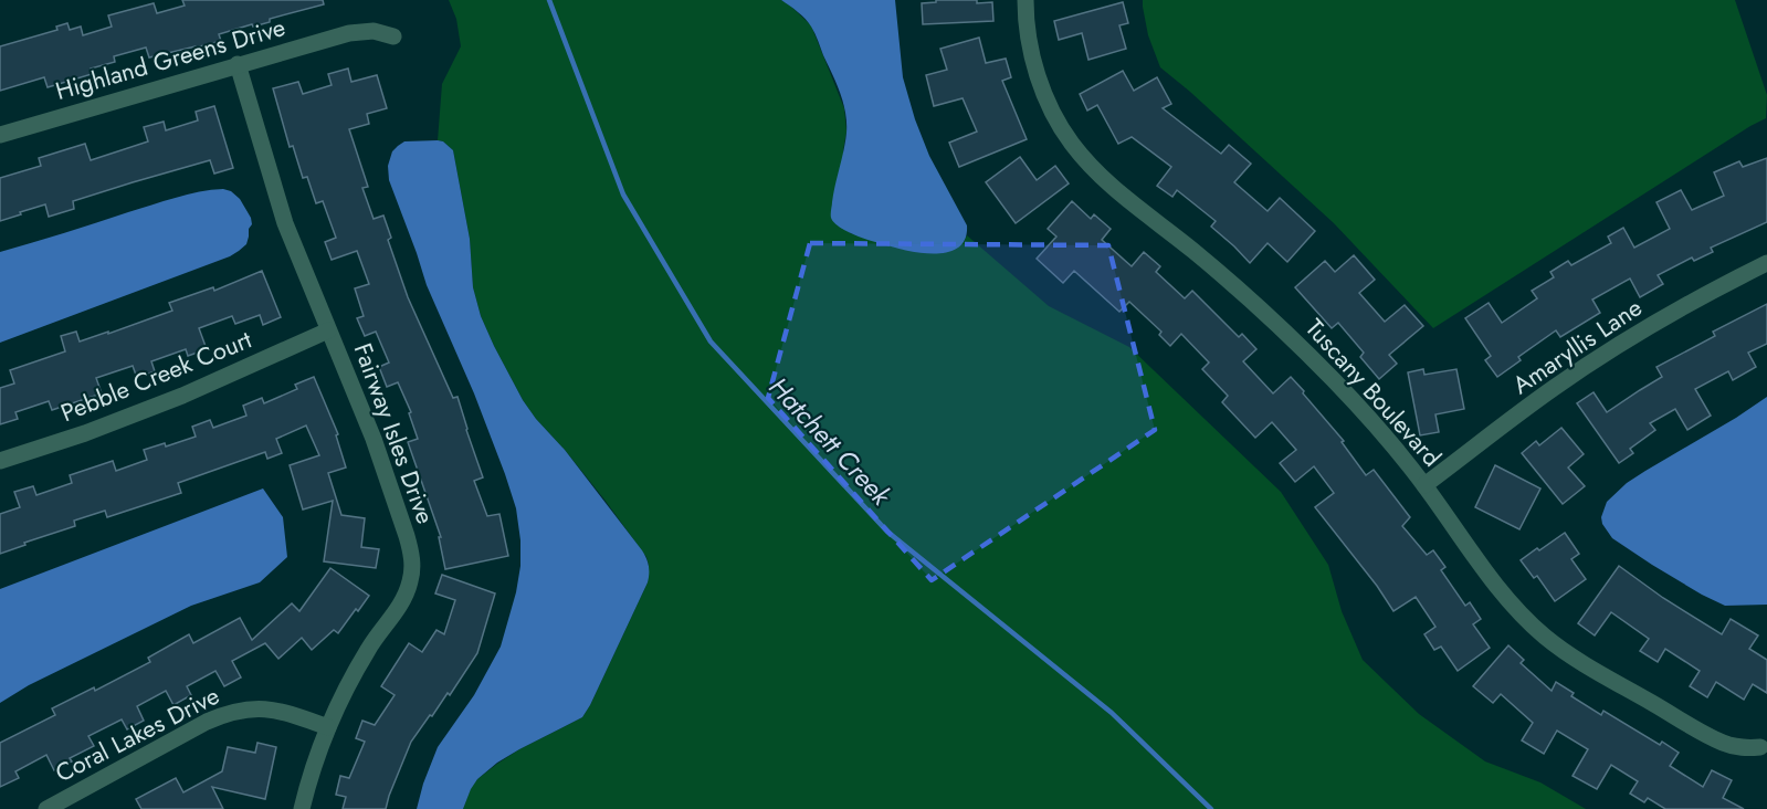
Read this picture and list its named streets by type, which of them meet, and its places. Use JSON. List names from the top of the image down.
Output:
{
  "streets": {
    "street": [
      "Highland Greens Drive",
      "Amaryllis Lane",
      "Pebble Creek Court",
      "Tuscany Boulevard",
      "Fairway Isles Drive",
      "Coral Lakes Drive"
    ]
  },
  "crossings": [
    ["Highland Greens Drive", "Fairway Isles Drive"],
    ["Amaryllis Lane", "Tuscany Boulevard"],
    ["Pebble Creek Court", "Fairway Isles Drive"],
    ["Fairway Isles Drive", "Coral Lakes Drive"]
  ],
  "water": ["Hatchett Creek"]
}
